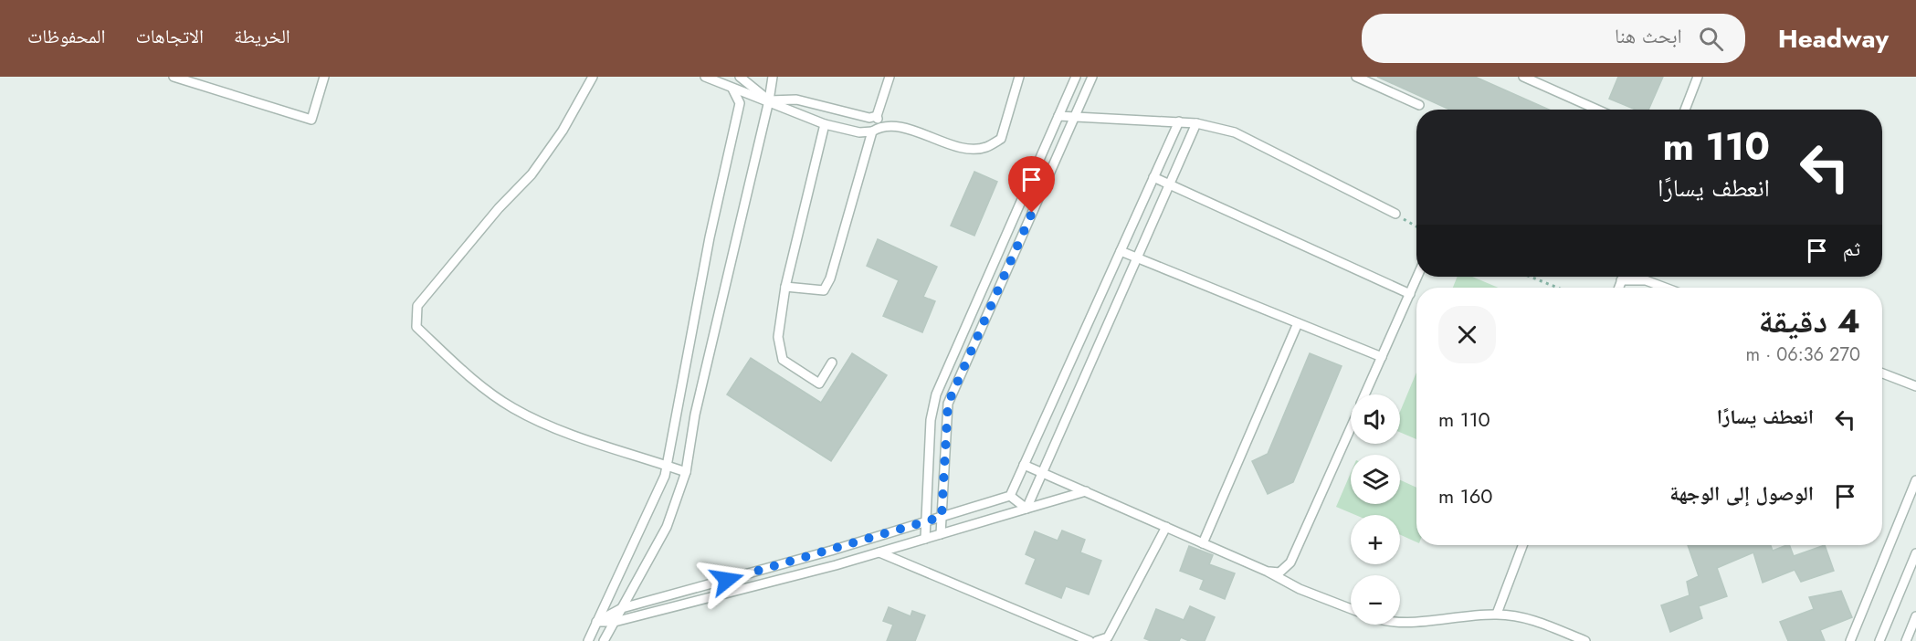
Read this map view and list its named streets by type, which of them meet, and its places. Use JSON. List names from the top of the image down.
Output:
{
  "page": {
    "header": "Headway",
    "search": "ابحث هنا",
    "nav": ["الخريطة", "الاتجاهات", "المحفوظات"],
    "turn": ["110 m", "انعطف يسارًا"],
    "then": "ثم",
    "heading": ["4 دقيقة", "270 m · 06:36"],
    "list": [
      {
        "name": "انعطف يسارًا",
        "value": "110 m"
      },
      {
        "name": "الوصول إلى الوجهة",
        "value": "160 m"
      }
    ],
    "map_buttons": ["+", "−"]
  }
}
